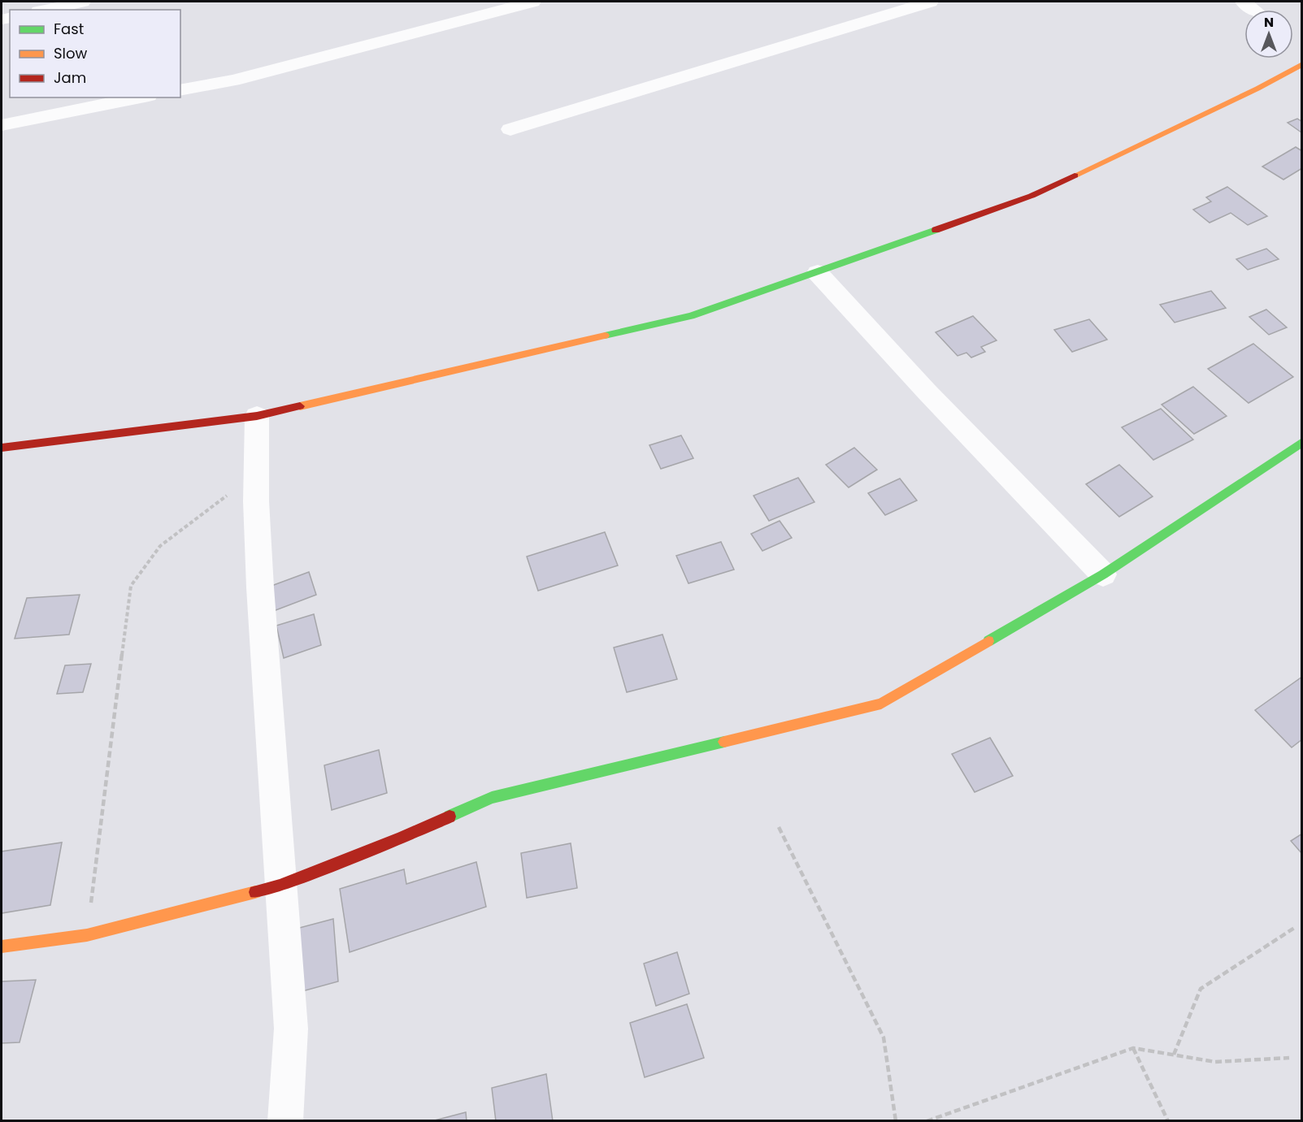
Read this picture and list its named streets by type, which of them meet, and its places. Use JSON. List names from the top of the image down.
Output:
{
  "legend": ["Fast", "Slow", "Jam"],
  "north": "top"
}
